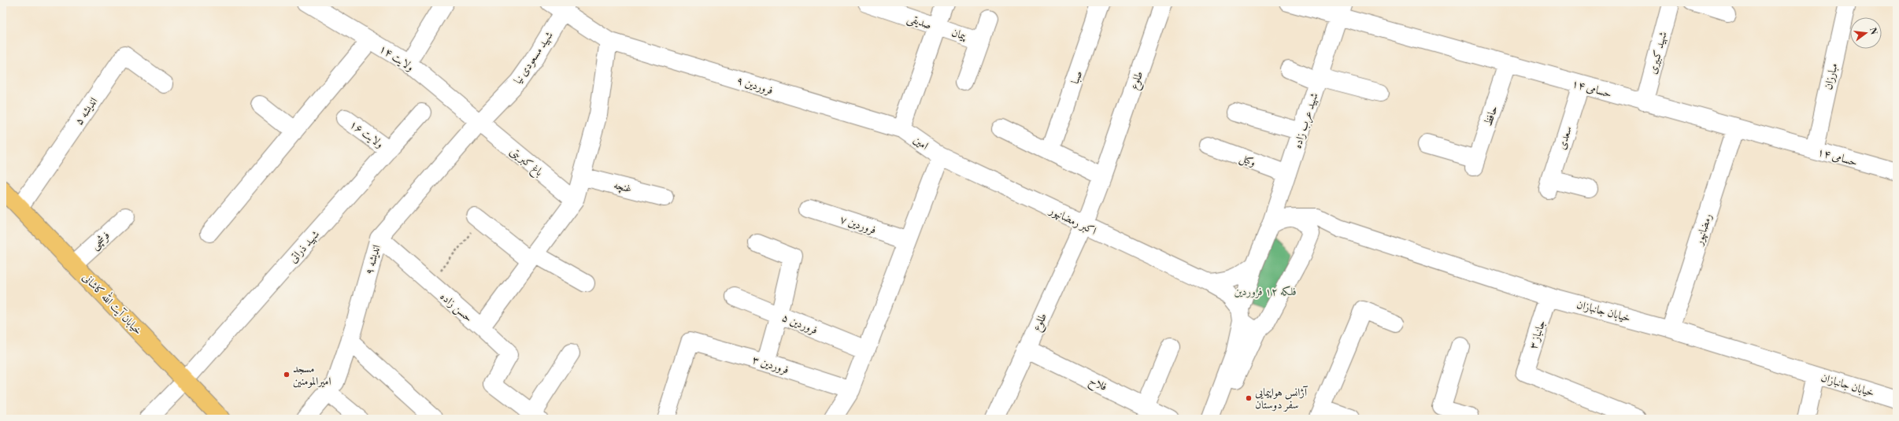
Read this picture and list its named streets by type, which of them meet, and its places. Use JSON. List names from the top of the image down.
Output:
{
  "streets": {
    "main road": ["خیابان آیت الله کاشانی"],
    "street": [
      "صدیقی",
      "پیمان",
      "شهید کبیری",
      "ولایت ۱۴",
      "شهید مسعودی نیا",
      "مبارزان",
      "صبا",
      "طلوع",
      "فروردین ۹",
      "حسامی ۱۴",
      "اندیشه ۵",
      "حافظ",
      "شهید عرب زاده",
      "ولایت ۱۶",
      "سعدی",
      "امین",
      "وکیل",
      "باغ کبریتی",
      "غنچه",
      "اکبر رمضانپور",
      "فروردین ۷",
      "رمضانپور",
      "فرشچی",
      "شهید ذراتی",
      "اندیشه ۹",
      "حسن زاده",
      "خیابان جانبازان",
      "فروردین ۵",
      "جانباز ۳",
      "فروردین ۳",
      "فلاح"
    ]
  },
  "crossings": [
    ["صدیقی", "پیمان"],
    ["شهید کبیری", "حسامی ۱۴"],
    ["ولایت ۱۴", "شهید مسعودی نیا"],
    ["ولایت ۱۴", "باغ کبریتی"],
    ["ولایت ۱۴", "اندیشه ۹"],
    ["شهید مسعودی نیا", "فروردین ۹"],
    ["شهید مسعودی نیا", "باغ کبریتی"],
    ["شهید مسعودی نیا", "اندیشه ۹"],
    ["مبارزان", "حسامی ۱۴"],
    ["طلوع", "اکبر رمضانپور"],
    ["طلوع", "فلاح"],
    ["فروردین ۹", "امین"],
    ["حسامی ۱۴", "حافظ"],
    ["حسامی ۱۴", "شهید عرب زاده"],
    ["حسامی ۱۴", "سعدی"],
    ["حسامی ۱۴", "رمضانپور"],
    ["اندیشه ۵", "خیابان آیت الله کاشانی"],
    ["شهید عرب زاده", "وکیل"],
    ["شهید عرب زاده", "اکبر رمضانپور"],
    ["ولایت ۱۶", "شهید ذراتی"],
    ["امین", "اکبر رمضانپور"],
    ["باغ کبریتی", "اندیشه ۹"],
    ["رمضانپور", "خیابان جانبازان"],
    ["فرشچی", "خیابان آیت الله کاشانی"],
    ["شهید ذراتی", "خیابان آیت الله کاشانی"],
    ["اندیشه ۹", "حسن زاده"],
    ["خیابان جانبازان", "جانباز ۳"]
  ],
  "parks": ["فلکه ۱۲ فروردین"],
  "places": ["مسجد امیرالمومنین", "آژانس هواپیمایی سفر دوستان"],
  "north": "right"
}
